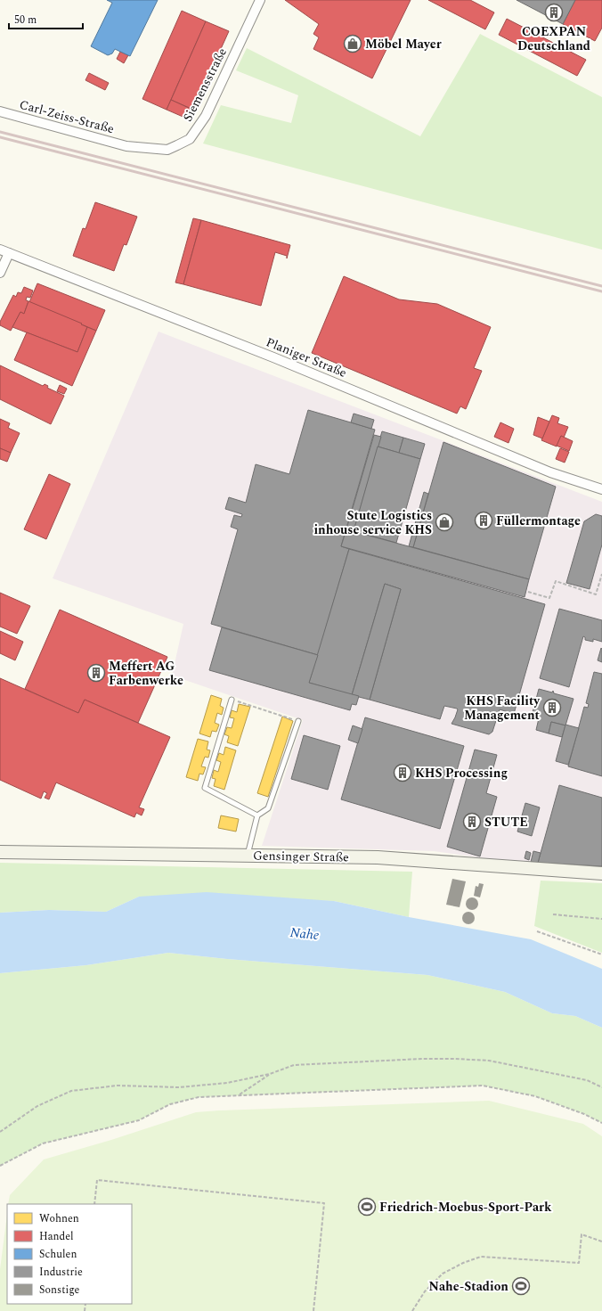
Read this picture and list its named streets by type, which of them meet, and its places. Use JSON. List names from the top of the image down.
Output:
{
  "streets": {
    "street": [
      "Siemensstraße",
      "Carl-Zeiss-Straße",
      "Planiger Straße",
      "Gensinger Straße"
    ]
  },
  "crossings": [
    ["Siemensstraße", "Carl-Zeiss-Straße"]
  ],
  "water": ["Nahe"],
  "places": {
    "building": [
      "COEXPAN Deutschland",
      "Füllermontage",
      "Meffert AG Farbenwerke",
      "KHS Facility Management",
      "KHS Processing",
      "STUTE"
    ],
    "shop": ["Möbel Mayer", "Stute Logistics inhouse service KHS"],
    "sports": ["Friedrich-Moebus-Sport-Park", "Nahe-Stadion"]
  },
  "legend": [
    "Wohnen",
    "Handel",
    "Schulen",
    "Industrie",
    "Sonstige"
  ],
  "scale_bar": "50 m"
}
